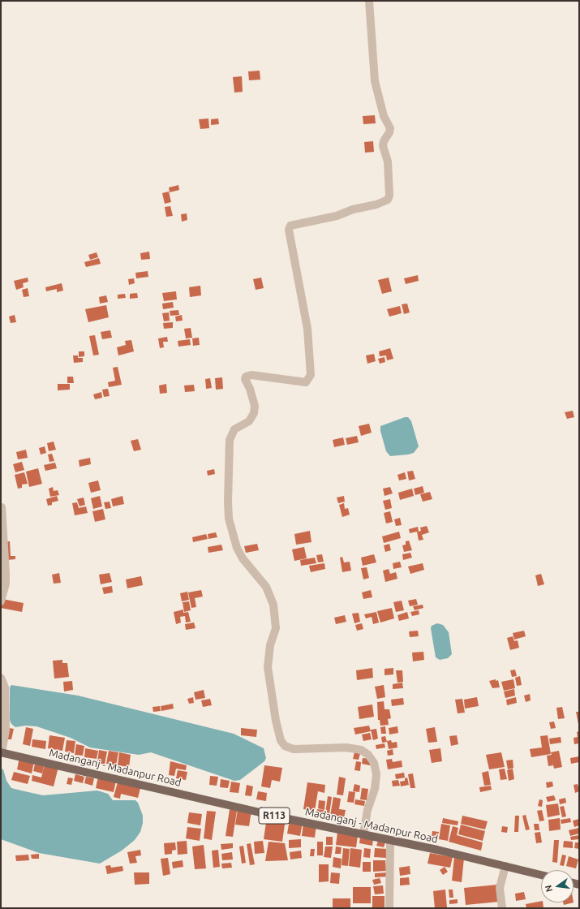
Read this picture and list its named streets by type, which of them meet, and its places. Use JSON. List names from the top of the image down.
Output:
{
  "streets": {
    "main road": ["Madanganj - Madanpur Road", "R113"]
  },
  "north": "left"
}
